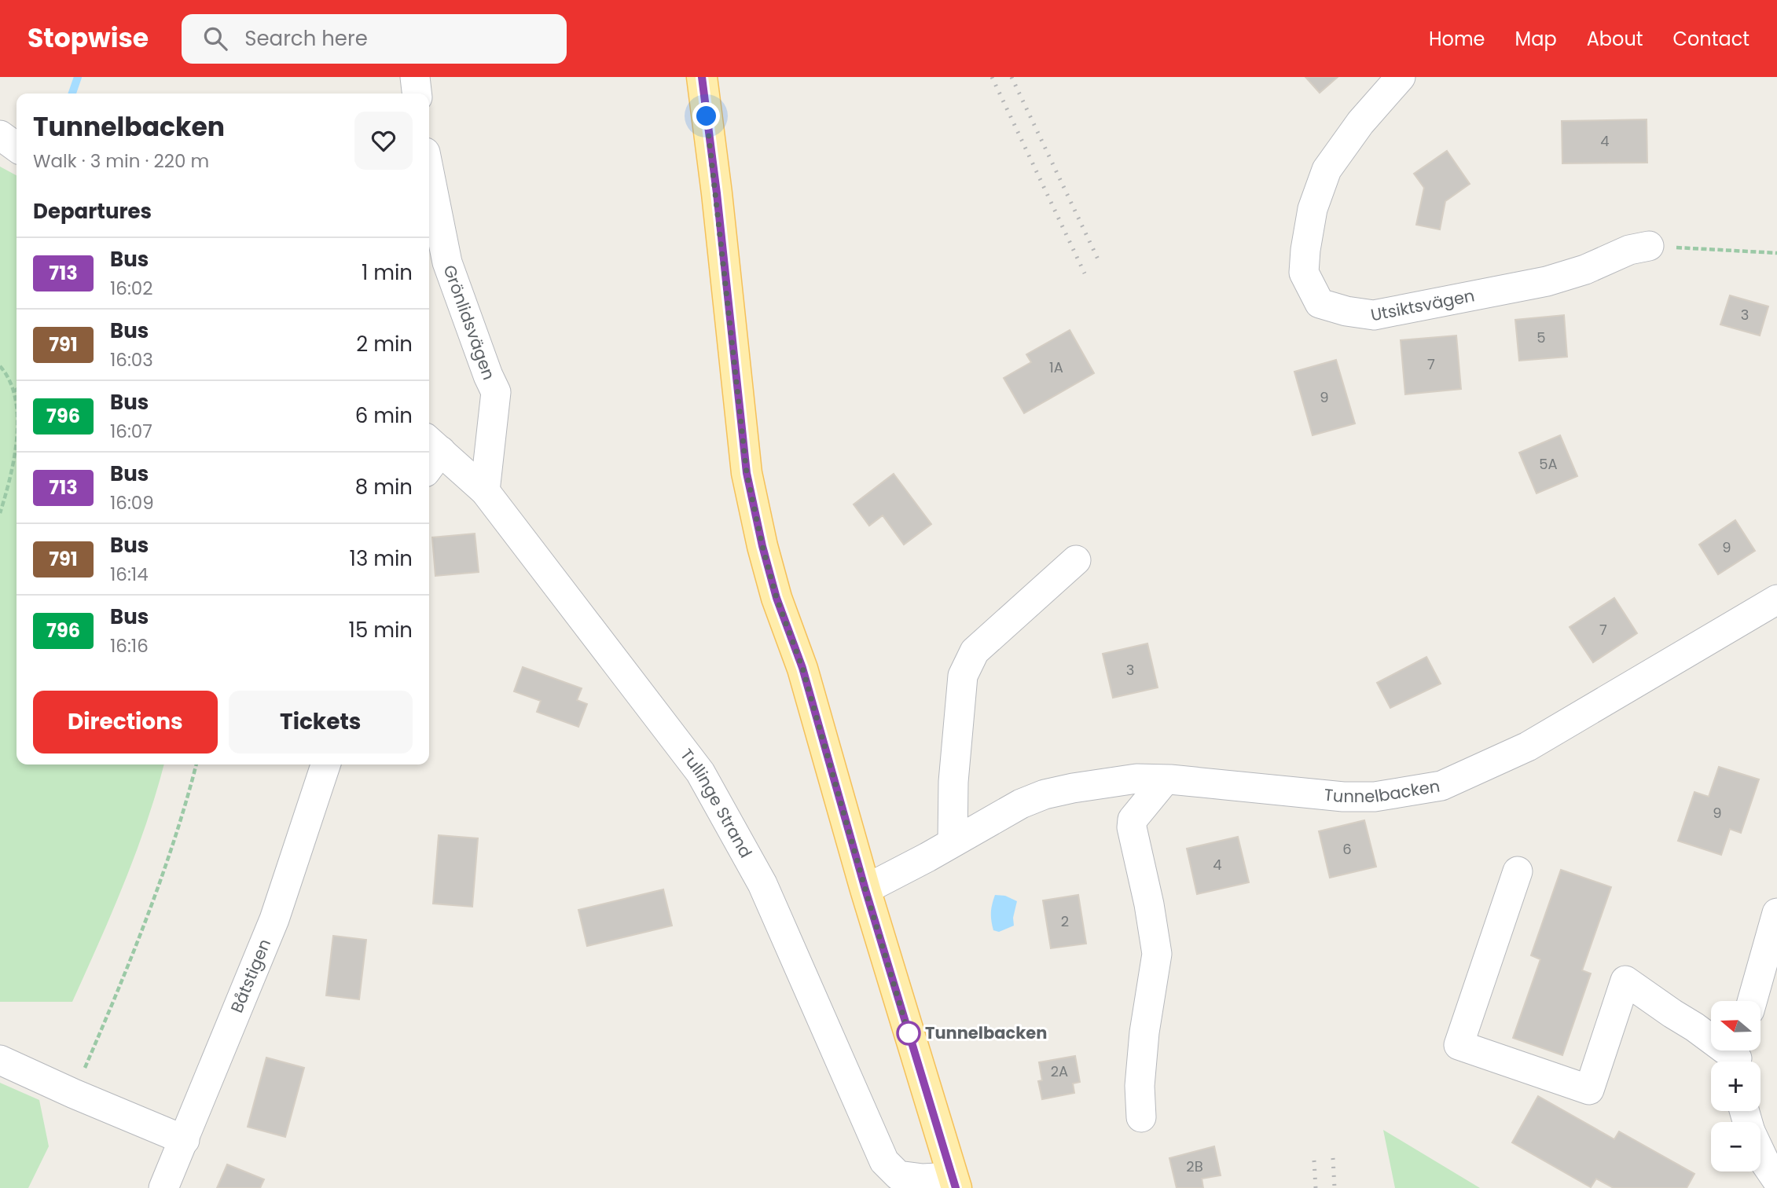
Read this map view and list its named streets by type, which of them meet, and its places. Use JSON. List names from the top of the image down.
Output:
{
  "streets": {
    "street": [
      "Utsiktsvägen",
      "Grönlidsvägen",
      "Tunnelbacken",
      "Tullinge Strand",
      "Båtstigen"
    ]
  },
  "crossings": [
    ["Grönlidsvägen", "Tullinge Strand"]
  ],
  "places": ["Tunnelbacken"],
  "lines": ["bus line 713"],
  "house_numbers": [
    "4",
    "3",
    "5",
    "7",
    "1A",
    "9",
    "5A",
    "9",
    "7",
    "3",
    "9",
    "6",
    "4",
    "2",
    "2A",
    "2B"
  ],
  "north": "left",
  "page": {
    "header": "Stopwise",
    "search": "Search here",
    "nav": [
      "Home",
      "Map",
      "About",
      "Contact"
    ],
    "heading": [
      ["Tunnelbacken", "Walk · 3 min · 220 m"],
      "Departures"
    ],
    "list": [
      {
        "mark": "713",
        "name": "Bus",
        "note": "16:02",
        "value": "1 min"
      },
      {
        "mark": "791",
        "name": "Bus",
        "note": "16:03",
        "value": "2 min"
      },
      {
        "mark": "796",
        "name": "Bus",
        "note": "16:07",
        "value": "6 min"
      },
      {
        "mark": "713",
        "name": "Bus",
        "note": "16:09",
        "value": "8 min"
      },
      {
        "mark": "791",
        "name": "Bus",
        "note": "16:14",
        "value": "13 min"
      },
      {
        "mark": "796",
        "name": "Bus",
        "note": "16:16",
        "value": "15 min"
      }
    ],
    "buttons": ["Directions", "Tickets"],
    "map_buttons": ["+", "−"]
  }
}
